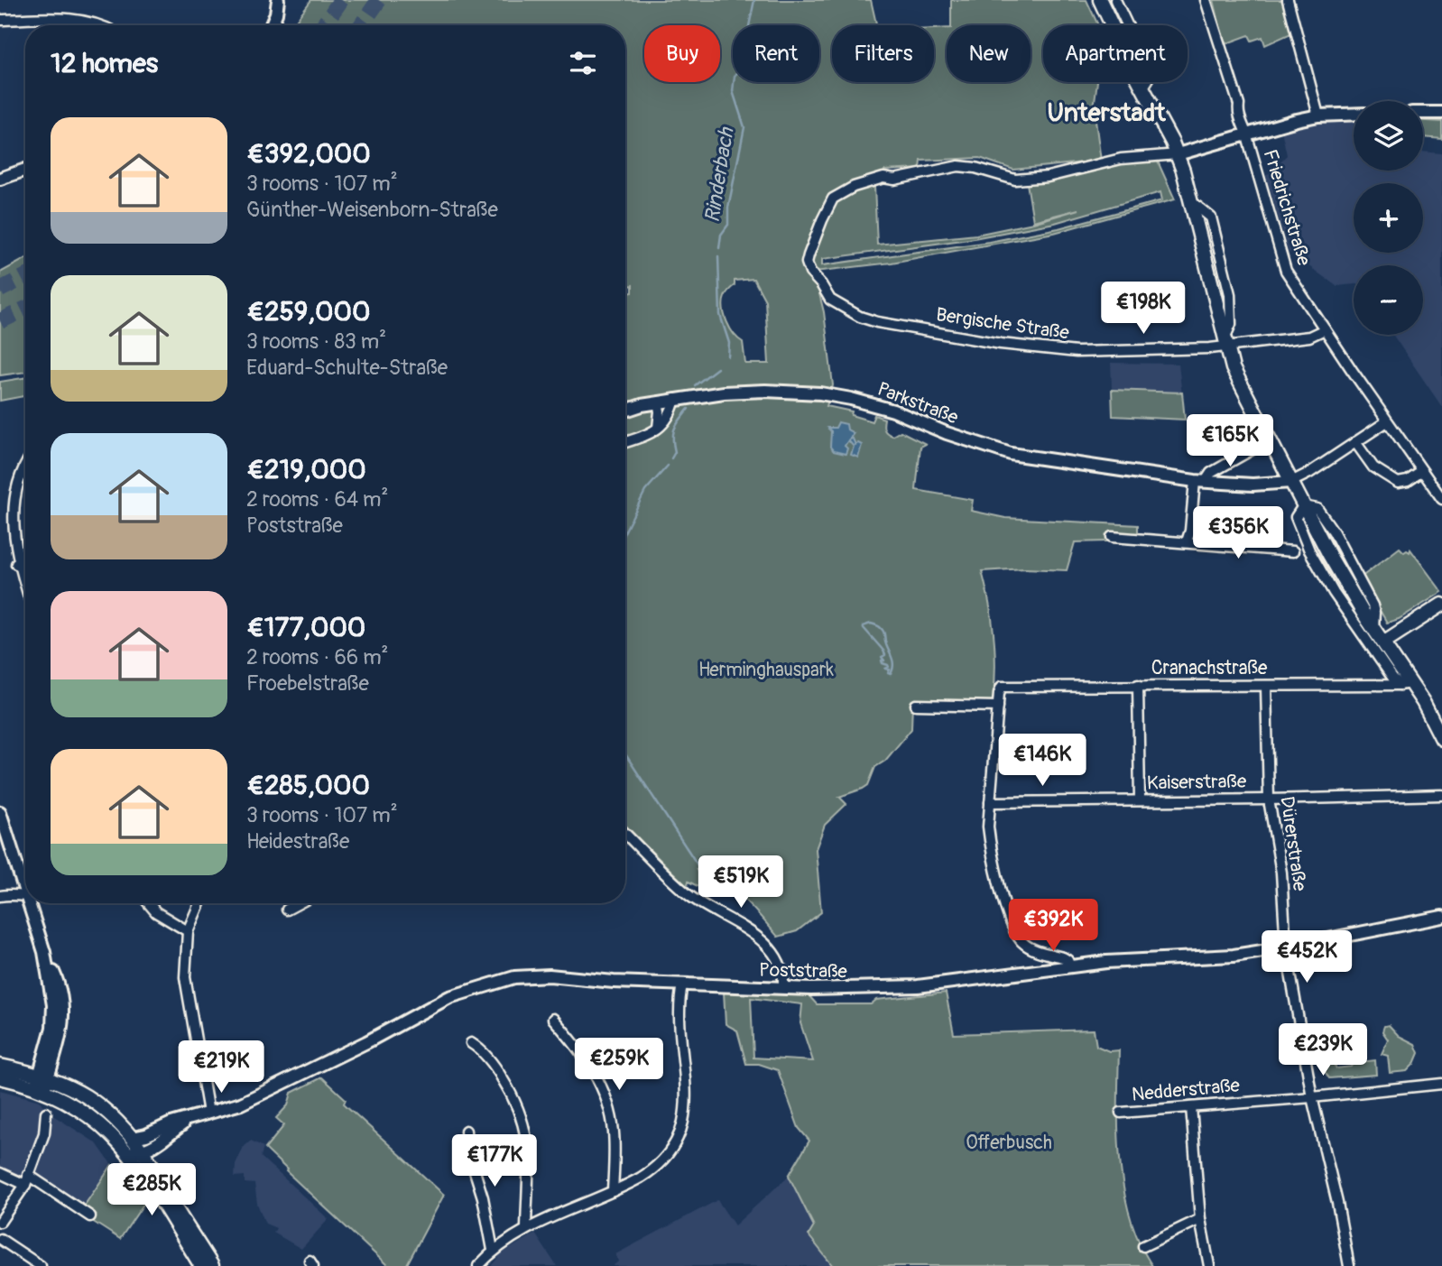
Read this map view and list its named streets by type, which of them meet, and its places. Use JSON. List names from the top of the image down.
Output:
{
  "streets": {
    "street": [
      "Friedrichstraße",
      "Bergische Straße",
      "Parkstraße",
      "Cranachstraße",
      "Kaiserstraße",
      "Dürerstraße",
      "Poststraße",
      "Nedderstraße"
    ]
  },
  "crossings": [
    ["Friedrichstraße", "Bergische Straße"],
    ["Cranachstraße", "Dürerstraße"],
    ["Kaiserstraße", "Dürerstraße"],
    ["Dürerstraße", "Poststraße"],
    ["Dürerstraße", "Nedderstraße"]
  ],
  "districts": ["Unterstadt"],
  "water": ["Rinderbach"],
  "parks": ["Herminghauspark", "Offerbusch"],
  "page": {
    "chip": [
      "Buy",
      "Rent",
      "Filters",
      "New",
      "Apartment"
    ],
    "heading": "12 homes",
    "map_buttons": ["+", "−"],
    "list": [
      {
        "name": "€392,000",
        "note": "3 rooms · 107 m² · Günther-Weisenborn-Straße"
      },
      {
        "name": "€259,000",
        "note": "3 rooms · 83 m² · Eduard-Schulte-Straße"
      },
      {
        "name": "€219,000",
        "note": "2 rooms · 64 m² · Poststraße"
      },
      {
        "name": "€177,000",
        "note": "2 rooms · 66 m² · Froebelstraße"
      },
      {
        "name": "€285,000",
        "note": "3 rooms · 107 m² · Heidestraße"
      }
    ],
    "price": [
      "€198K",
      "€165K",
      "€356K",
      "€146K",
      "€519K",
      "€392K",
      "€452K",
      "€239K",
      "€259K",
      "€219K",
      "€177K",
      "€285K"
    ]
  }
}
